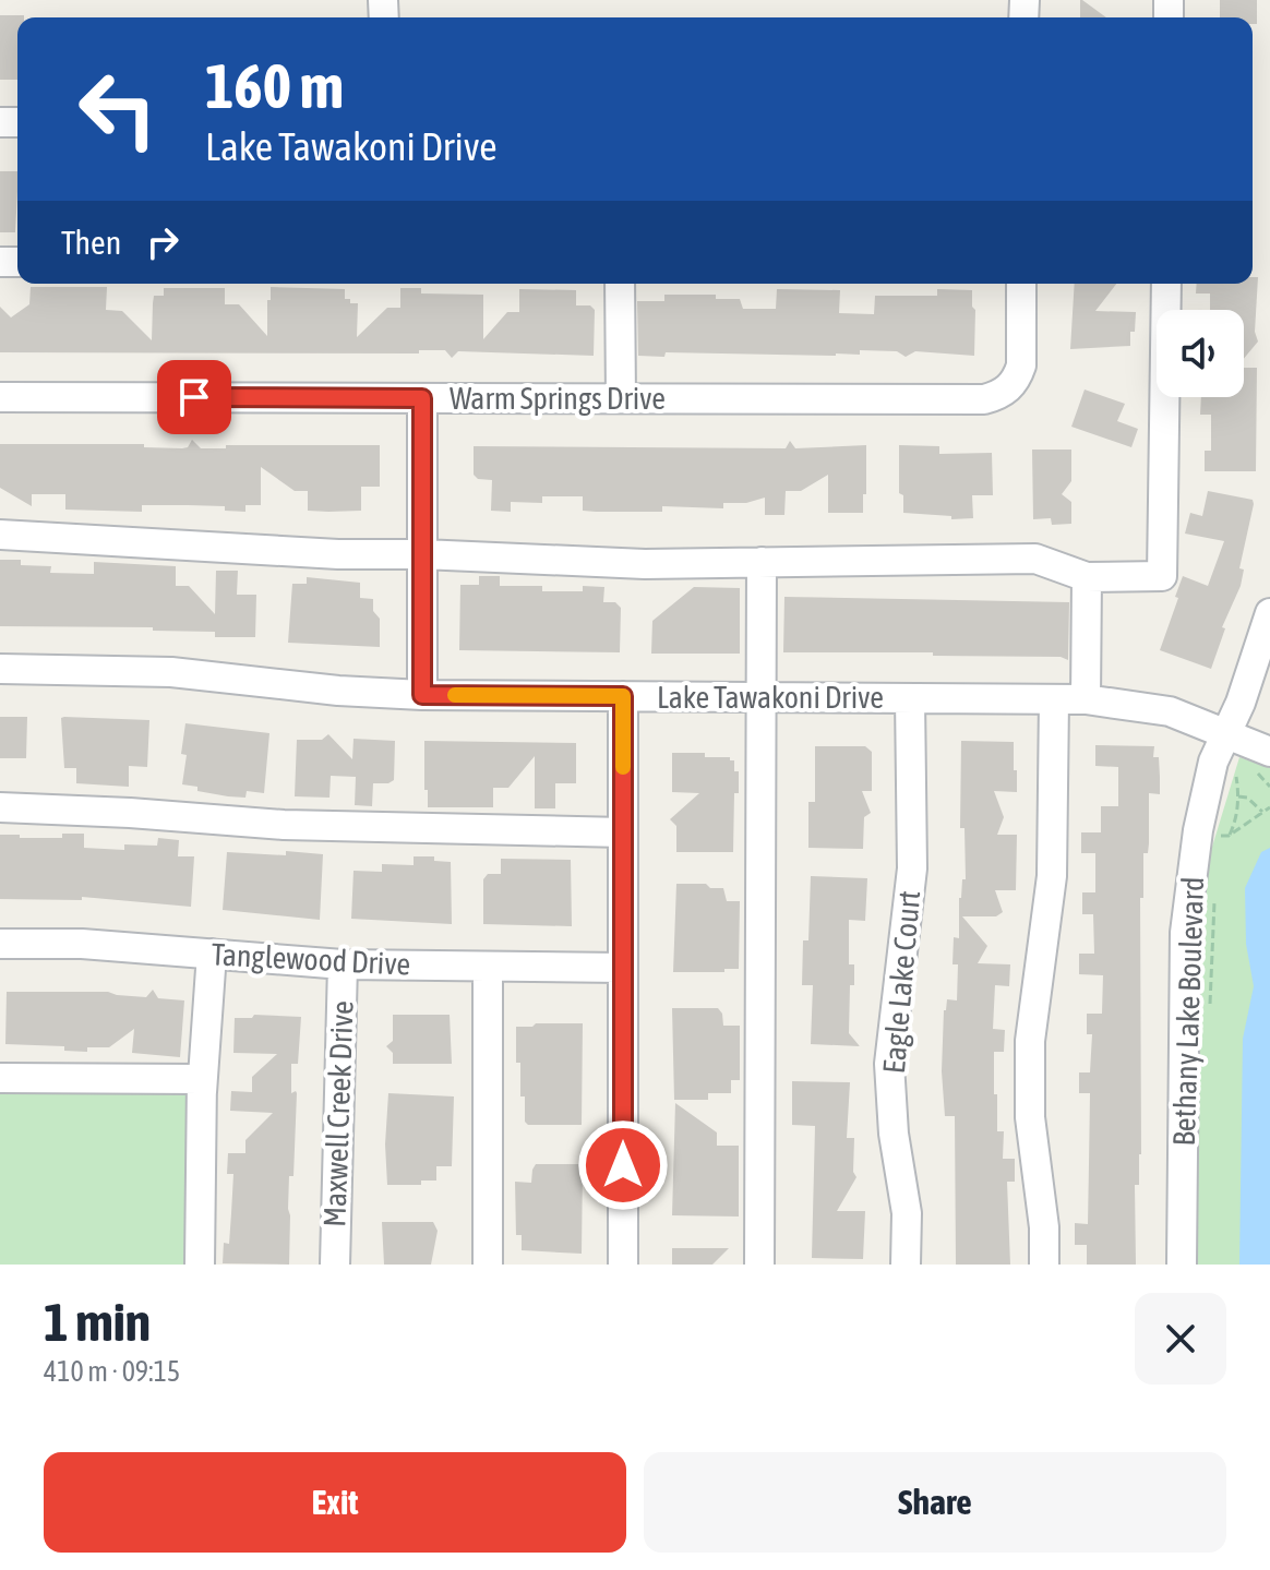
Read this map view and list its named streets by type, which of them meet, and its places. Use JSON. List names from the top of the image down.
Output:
{
  "streets": {
    "street": [
      "Warm Springs Drive",
      "Lake Tawakoni Drive",
      "Tanglewood Drive",
      "Eagle Lake Court",
      "Bethany Lake Boulevard",
      "Maxwell Creek Drive"
    ]
  },
  "crossings": [
    ["Lake Tawakoni Drive", "Eagle Lake Court"],
    ["Lake Tawakoni Drive", "Bethany Lake Boulevard"],
    ["Tanglewood Drive", "Maxwell Creek Drive"]
  ],
  "page": {
    "turn": ["160 m", "Lake Tawakoni Drive"],
    "then": "Then",
    "heading": ["1 min", "410 m · 09:15"],
    "buttons": ["Exit", "Share"]
  }
}
